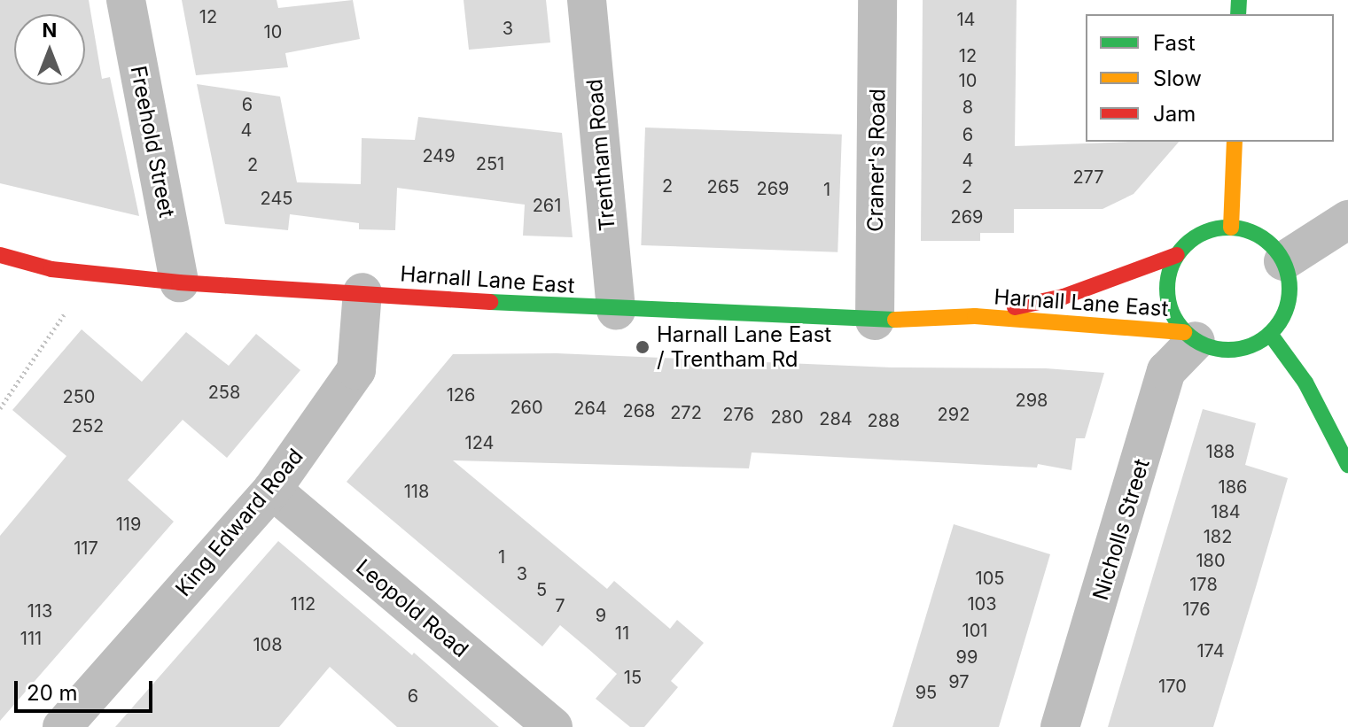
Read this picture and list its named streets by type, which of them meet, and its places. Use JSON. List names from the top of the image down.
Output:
{
  "streets": {
    "main road": ["Harnall Lane East"],
    "street": [
      "Freehold Street",
      "Trentham Road",
      "Craner's Road",
      "King Edward Road",
      "Nicholls Street",
      "Leopold Road"
    ]
  },
  "crossings": [
    ["Freehold Street", "Harnall Lane East"],
    ["Trentham Road", "Harnall Lane East"],
    ["Craner's Road", "Harnall Lane East"],
    ["Harnall Lane East", "King Edward Road"],
    ["Harnall Lane East", "Nicholls Street"],
    ["King Edward Road", "Leopold Road"]
  ],
  "places": ["Harnall Lane East / Trentham Rd"],
  "house_numbers": [
    "12",
    "14",
    "3",
    "10",
    "12",
    "10",
    "6",
    "8",
    "4",
    "6",
    "249",
    "4",
    "251",
    "2",
    "277",
    "2",
    "265",
    "2",
    "269",
    "1",
    "245",
    "261",
    "269",
    "258",
    "126",
    "250",
    "298",
    "260",
    "264",
    "268",
    "272",
    "276",
    "292",
    "280",
    "284",
    "288",
    "252",
    "124",
    "188",
    "186",
    "118",
    "184",
    "119",
    "182",
    "117",
    "1",
    "180",
    "3",
    "105",
    "178",
    "5",
    "112",
    "103",
    "7",
    "176",
    "113",
    "9",
    "101",
    "11",
    "111",
    "108",
    "174",
    "99",
    "15",
    "97",
    "170",
    "95",
    "6"
  ],
  "legend": ["Fast", "Slow", "Jam"],
  "scale_bar": "20 m",
  "north": "top"
}
